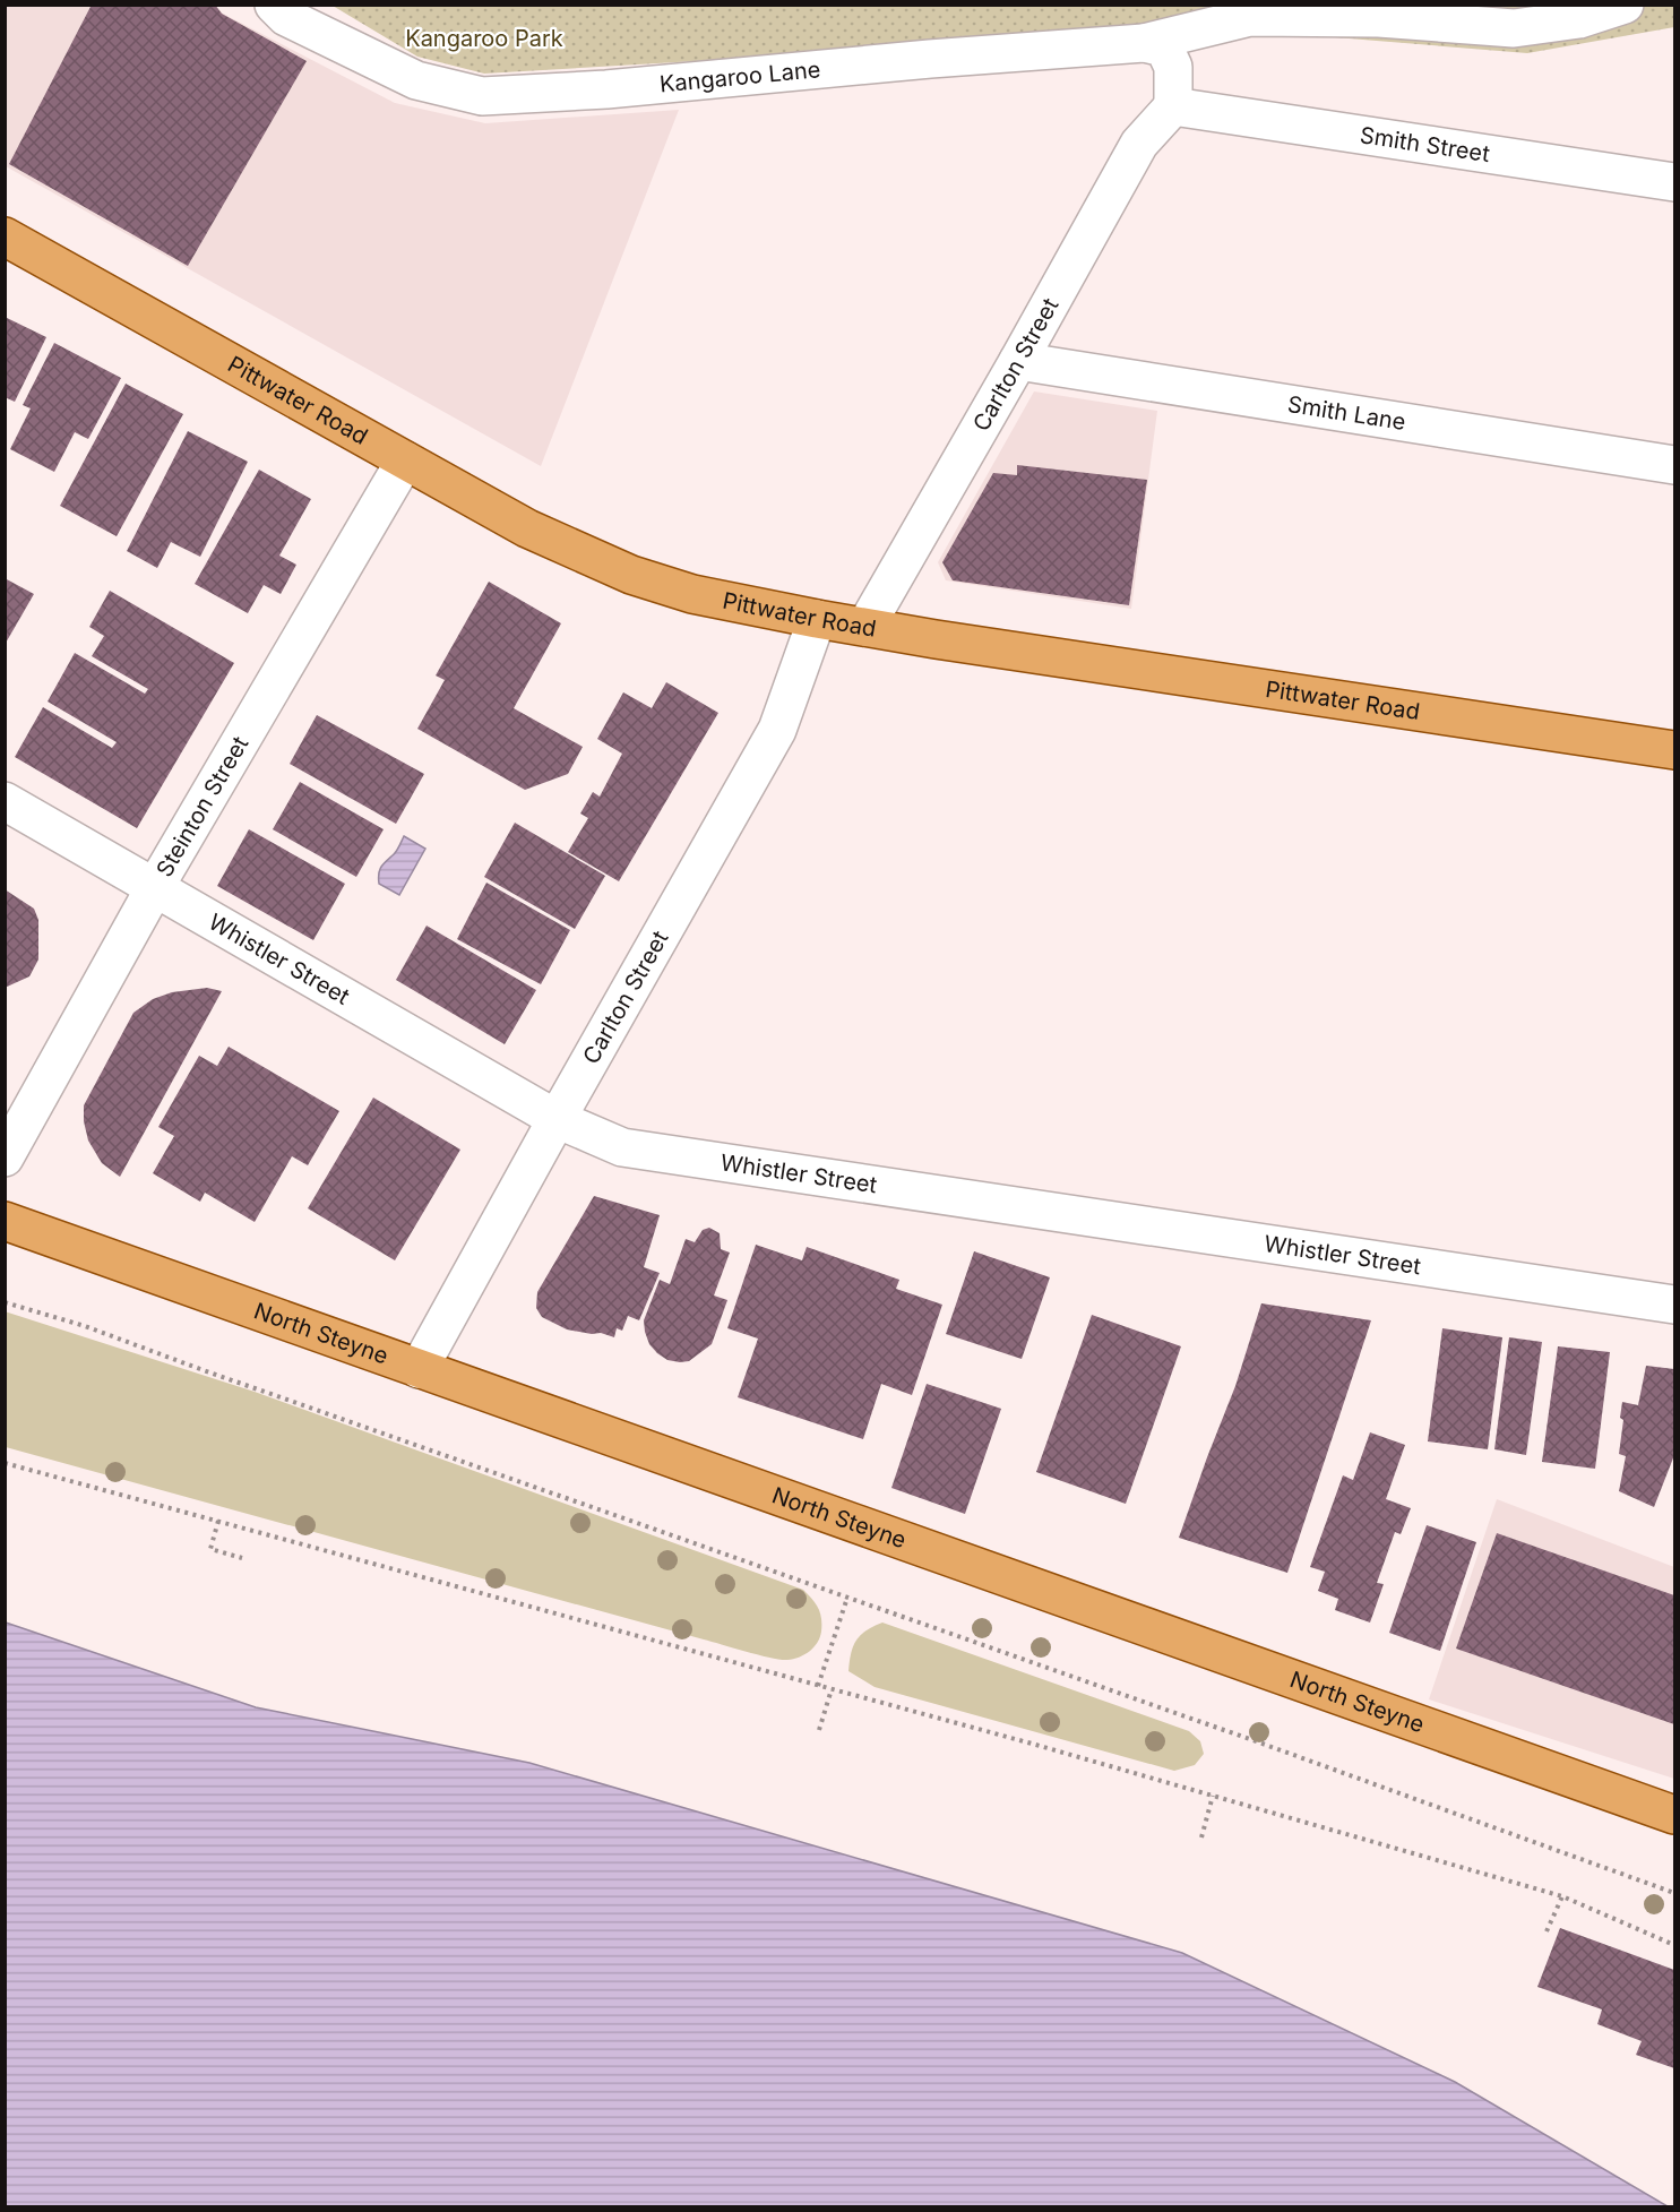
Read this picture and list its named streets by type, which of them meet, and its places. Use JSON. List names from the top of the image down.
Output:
{
  "streets": {
    "main road": ["Pittwater Road", "North Steyne"],
    "street": [
      "Kangaroo Lane",
      "Smith Street",
      "Carlton Street",
      "Smith Lane",
      "Steinton Street",
      "Whistler Street"
    ]
  },
  "crossings": [
    ["Smith Street", "Carlton Street"],
    ["Carlton Street", "Pittwater Road"],
    ["Carlton Street", "Smith Lane"],
    ["Carlton Street", "Whistler Street"],
    ["Carlton Street", "North Steyne"],
    ["Pittwater Road", "Steinton Street"],
    ["Steinton Street", "Whistler Street"]
  ],
  "parks": ["Kangaroo Park"]
}
